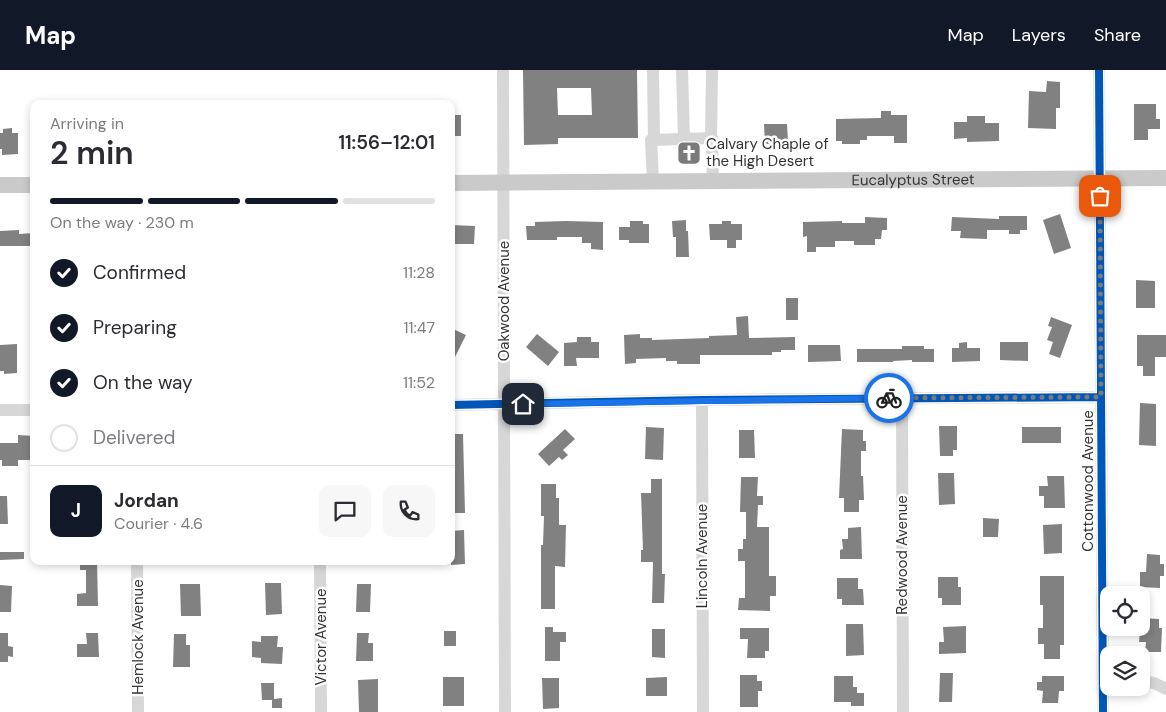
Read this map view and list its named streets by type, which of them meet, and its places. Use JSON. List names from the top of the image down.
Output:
{
  "streets": {
    "main road": ["Eucalyptus Street"],
    "street": [
      "Oakwood Avenue",
      "Cottonwood Avenue",
      "Redwood Avenue",
      "Lincoln Avenue",
      "Hemlock Avenue",
      "Victor Avenue"
    ]
  },
  "crossings": [
    ["Eucalyptus Street", "Oakwood Avenue"],
    ["Eucalyptus Street", "Cottonwood Avenue"]
  ],
  "places": {
    "church": ["Calvary Chaple of the High Desert"]
  },
  "page": {
    "header": "Map",
    "nav": ["Map", "Layers", "Share"],
    "heading": ["2 min", "Arriving in", "11:56–12:01"],
    "panel": ["Jordan", "Courier · 4.6"],
    "bar": "On the way · 230 m",
    "list": [
      ["Confirmed", "11:28"],
      ["Preparing", "11:47"],
      ["On the way", "11:52"],
      "Delivered"
    ],
    "round": "J"
  }
}
